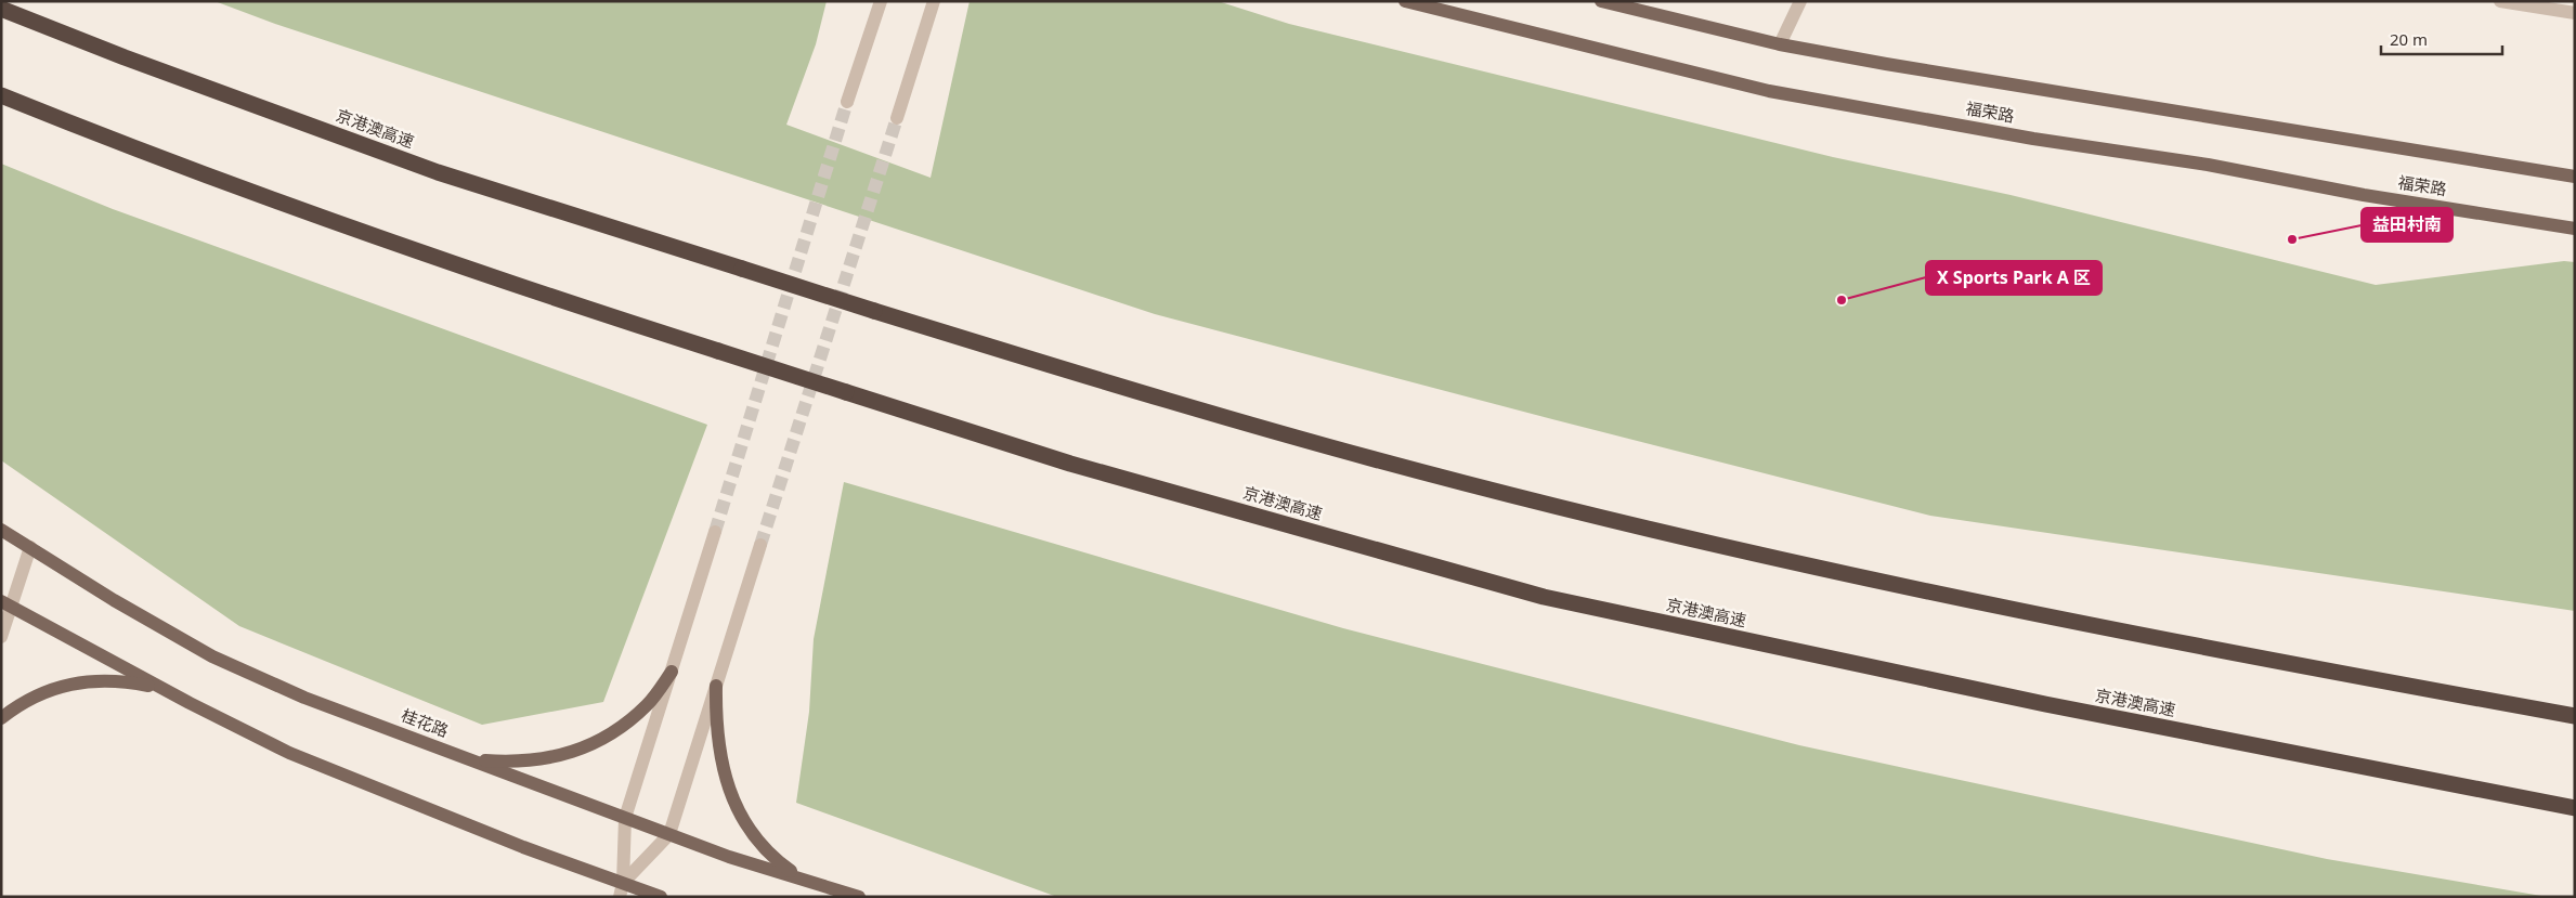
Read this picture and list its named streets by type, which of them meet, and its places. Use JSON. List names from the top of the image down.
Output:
{
  "streets": {
    "highway": ["京港澳高速"],
    "main road": ["福荣路", "桂花路"]
  },
  "places": ["益田村南", "X Sports Park A 区"],
  "scale_bar": "20 m"
}
